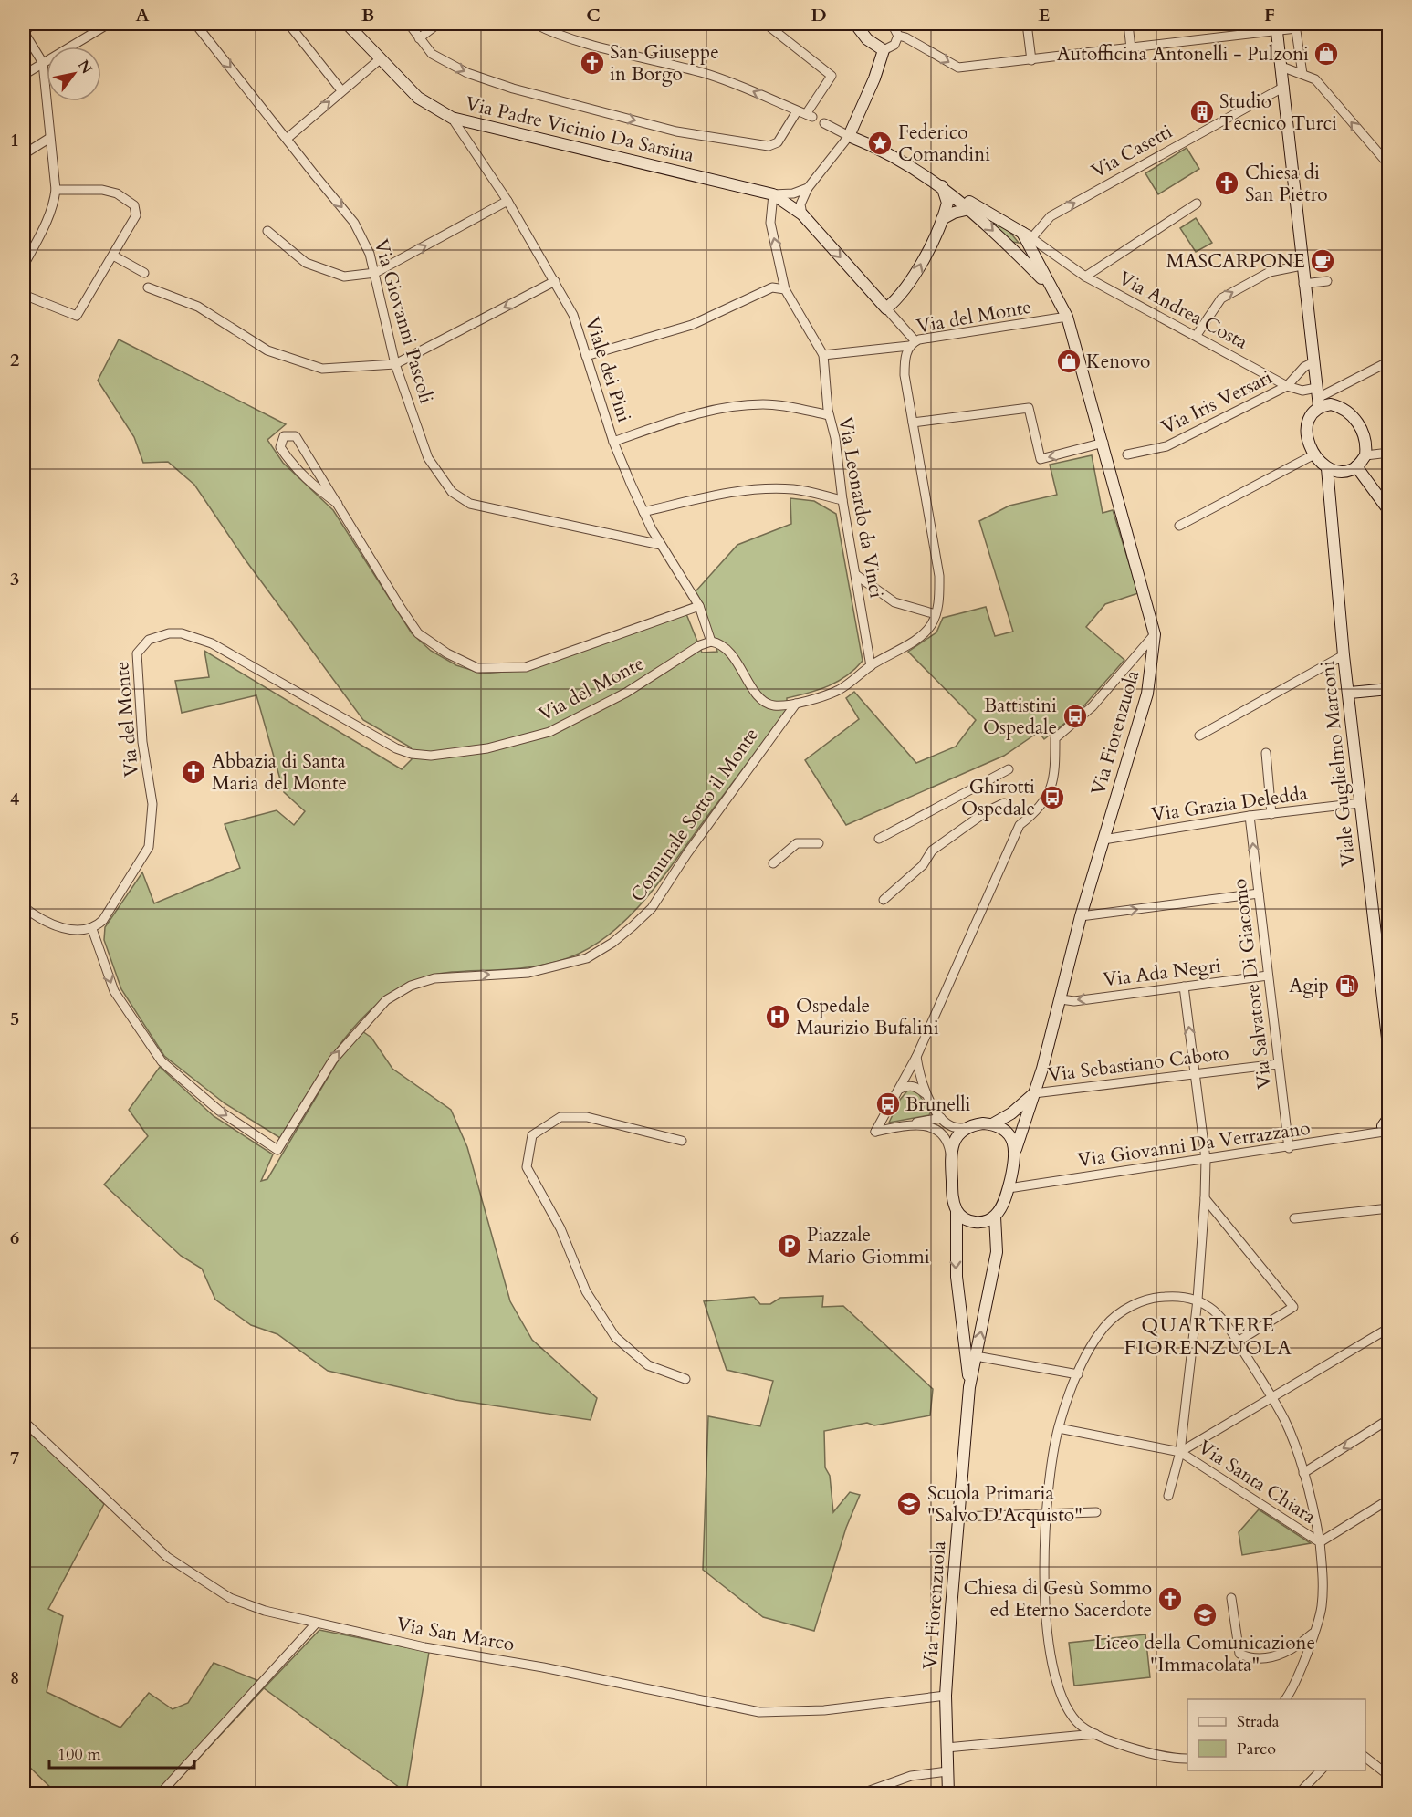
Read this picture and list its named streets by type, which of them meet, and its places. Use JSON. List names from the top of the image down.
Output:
{
  "streets": {
    "street": [
      "Via Padre Vicinio Da Sarsina",
      "Via Casetti",
      "Via Andrea Costa",
      "Via del Monte",
      "Via Giovanni Pascoli",
      "Viale dei Pini",
      "Via Iris Versari",
      "Via Leonardo da Vinci",
      "Via Fiorenzuola",
      "Viale Guglielmo Marconi",
      "Via Grazia Deledda",
      "Comunale Sotto il Monte",
      "Via Ada Negri",
      "Via Salvatore Di Giacomo",
      "Via Sebastiano Caboto",
      "Via Giovanni Da Verrazzano",
      "Via Santa Chiara",
      "Via San Marco"
    ]
  },
  "crossings": [
    ["Via Padre Vicinio Da Sarsina", "Viale dei Pini"],
    ["Via Casetti", "Via Andrea Costa"],
    ["Via Casetti", "Via Fiorenzuola"],
    ["Via Andrea Costa", "Via Iris Versari"],
    ["Via Andrea Costa", "Via Fiorenzuola"],
    ["Via Andrea Costa", "Viale Guglielmo Marconi"],
    ["Via del Monte", "Viale dei Pini"],
    ["Via del Monte", "Via Leonardo da Vinci"],
    ["Via del Monte", "Via Fiorenzuola"],
    ["Via del Monte", "Comunale Sotto il Monte"],
    ["Via Giovanni Pascoli", "Viale dei Pini"],
    ["Via Fiorenzuola", "Via Grazia Deledda"],
    ["Via Fiorenzuola", "Via Ada Negri"],
    ["Via Fiorenzuola", "Via Sebastiano Caboto"],
    ["Via Fiorenzuola", "Via Giovanni Da Verrazzano"],
    ["Via Fiorenzuola", "Via San Marco"],
    ["Viale Guglielmo Marconi", "Via Grazia Deledda"],
    ["Via Grazia Deledda", "Via Salvatore Di Giacomo"],
    ["Via Ada Negri", "Via Salvatore Di Giacomo"],
    ["Via Salvatore Di Giacomo", "Via Sebastiano Caboto"],
    ["Via Salvatore Di Giacomo", "Via Giovanni Da Verrazzano"]
  ],
  "one_way": ["Via Giovanni Pascoli", "Via Ada Negri"],
  "districts": ["QUARTIERE FIORENZUOLA"],
  "places": {
    "shop": ["Autofficina Antonelli - Pulzoni", "Kenovo"],
    "church": [
      "San Giuseppe in Borgo",
      "Chiesa di San Pietro",
      "Abbazia di Santa Maria del Monte",
      "Chiesa di Gesù Sommo ed Eterno Sacerdote"
    ],
    "building": ["Studio Tecnico Turci"],
    "place": ["Federico Comandini"],
    "cafe": ["MASCARPONE"],
    "bus stop": ["Battistini Ospedale", "Ghirotti Ospedale", "Brunelli"],
    "fuel station": ["Agip"],
    "hospital": ["Ospedale Maurizio Bufalini"],
    "parking": ["Piazzale Mario Giommi"],
    "school or university": ["Scuola Primaria \"Salvo D'Acquisto\"", "Liceo della Comunicazione \"Immacolata\""]
  },
  "legend": ["Strada", "Parco"],
  "scale_bar": "100 m",
  "north": "top right",
  "grid": {
    "columns": [
      "A",
      "B",
      "C",
      "D",
      "E",
      "F"
    ],
    "rows": [
      "1",
      "2",
      "3",
      "4",
      "5",
      "6",
      "7",
      "8"
    ]
  }
}
